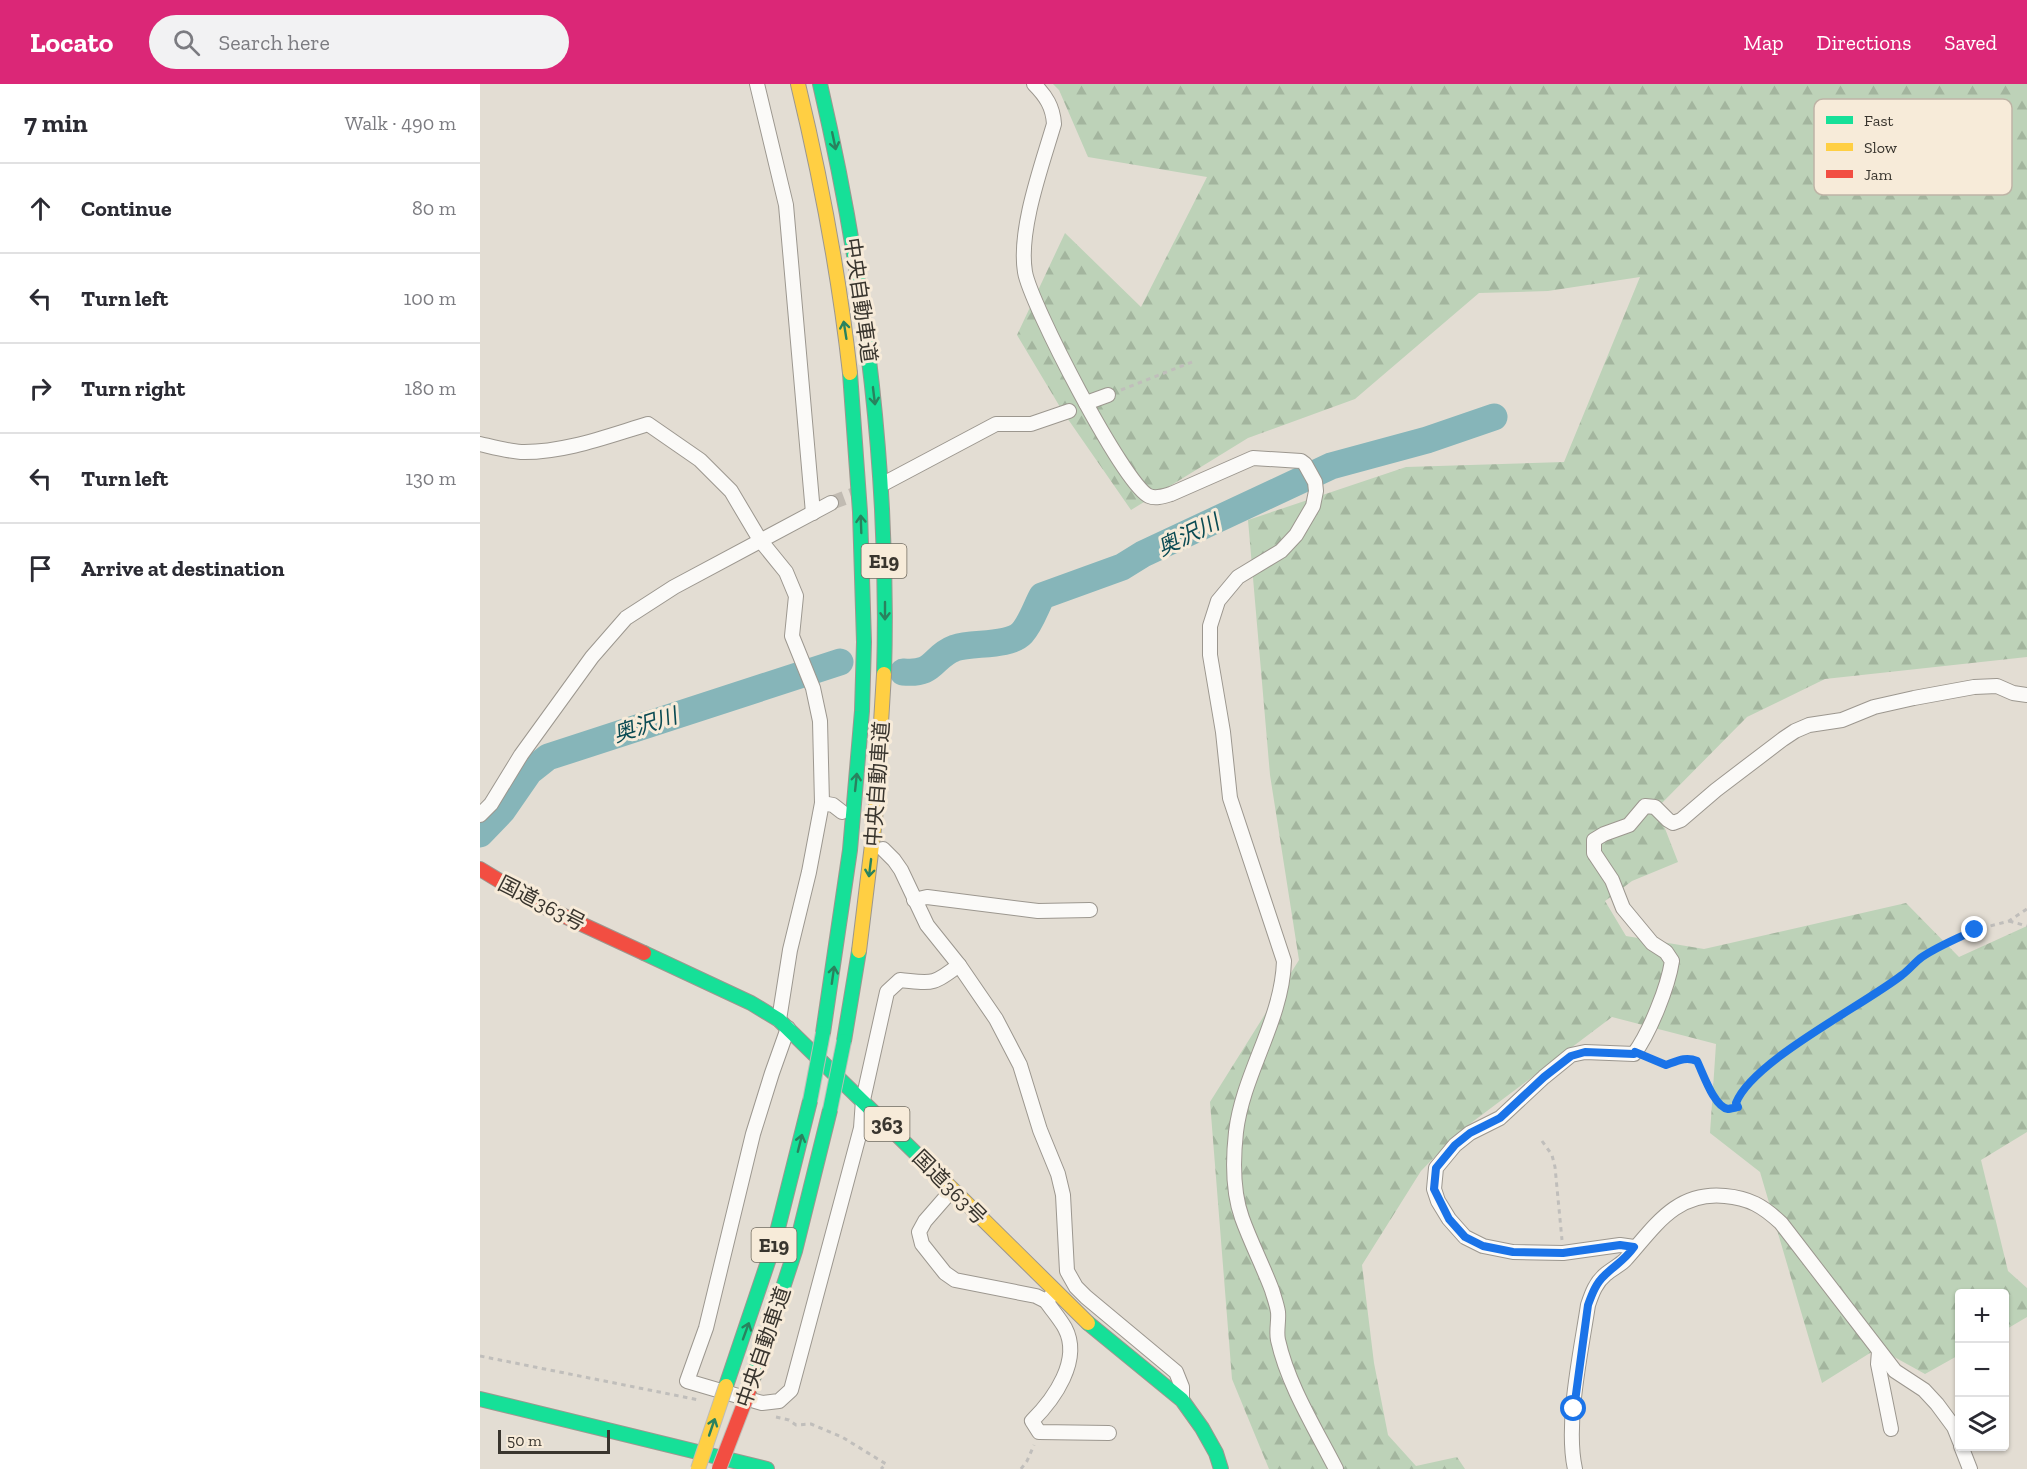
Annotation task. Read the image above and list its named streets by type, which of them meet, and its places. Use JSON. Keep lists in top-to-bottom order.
{
  "streets": {
    "main road": [
      "中央自動車道",
      "E19",
      "国道363号",
      "363"
    ]
  },
  "water": ["奥沢川"],
  "legend": ["Fast", "Slow", "Jam"],
  "scale_bar": "50 m",
  "page": {
    "header": "Locato",
    "search": "Search here",
    "nav": ["Map", "Directions", "Saved"],
    "heading": ["7 min", "Walk · 490 m"],
    "list": [
      ["Continue", "80 m"],
      ["Turn left", "100 m"],
      ["Turn right", "180 m"],
      ["Turn left", "130 m"],
      "Arrive at destination"
    ],
    "map_buttons": ["+", "−"],
    "scale": "50 m"
  }
}
